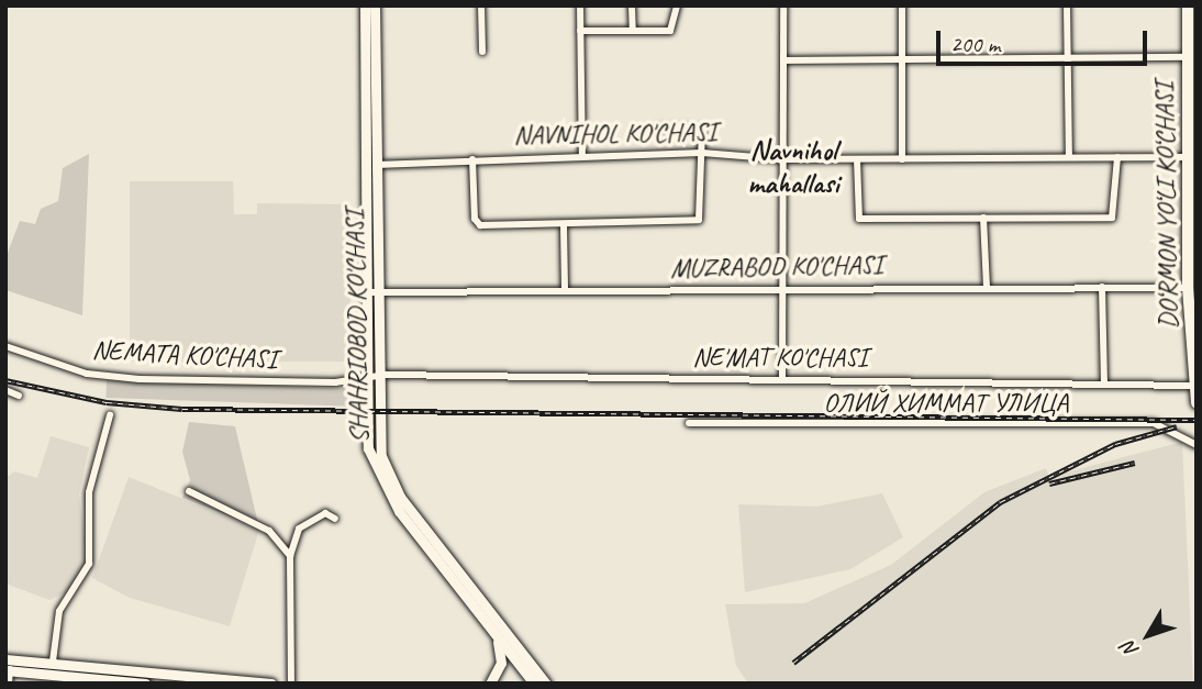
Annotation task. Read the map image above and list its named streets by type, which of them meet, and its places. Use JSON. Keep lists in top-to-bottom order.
{
  "streets": {
    "main road": ["DO‘RMON YO‘LI KO‘CHASI", "SHAHRIOBOD KO'CHASI"],
    "street": [
      "NAVNIHOL KO'CHASI",
      "MUZRABOD KO'CHASI",
      "NEMATA KO'CHASI",
      "NE'MAT KO'CHASI",
      "ОЛИЙ ХИММАТ УЛИЦА"
    ]
  },
  "crossings": [
    ["NAVNIHOL KO'CHASI", "DO‘RMON YO‘LI KO‘CHASI"],
    ["NAVNIHOL KO'CHASI", "SHAHRIOBOD KO'CHASI"],
    ["DO‘RMON YO‘LI KO‘CHASI", "MUZRABOD KO'CHASI"],
    ["DO‘RMON YO‘LI KO‘CHASI", "NE'MAT KO'CHASI"],
    ["MUZRABOD KO'CHASI", "SHAHRIOBOD KO'CHASI"],
    ["SHAHRIOBOD KO'CHASI", "NEMATA KO'CHASI"],
    ["SHAHRIOBOD KO'CHASI", "NE'MAT KO'CHASI"],
    ["NEMATA KO'CHASI", "NE'MAT KO'CHASI"]
  ],
  "districts": ["Navnihol mahallasi"],
  "scale_bar": "200 m",
  "north": "bottom left"
}
